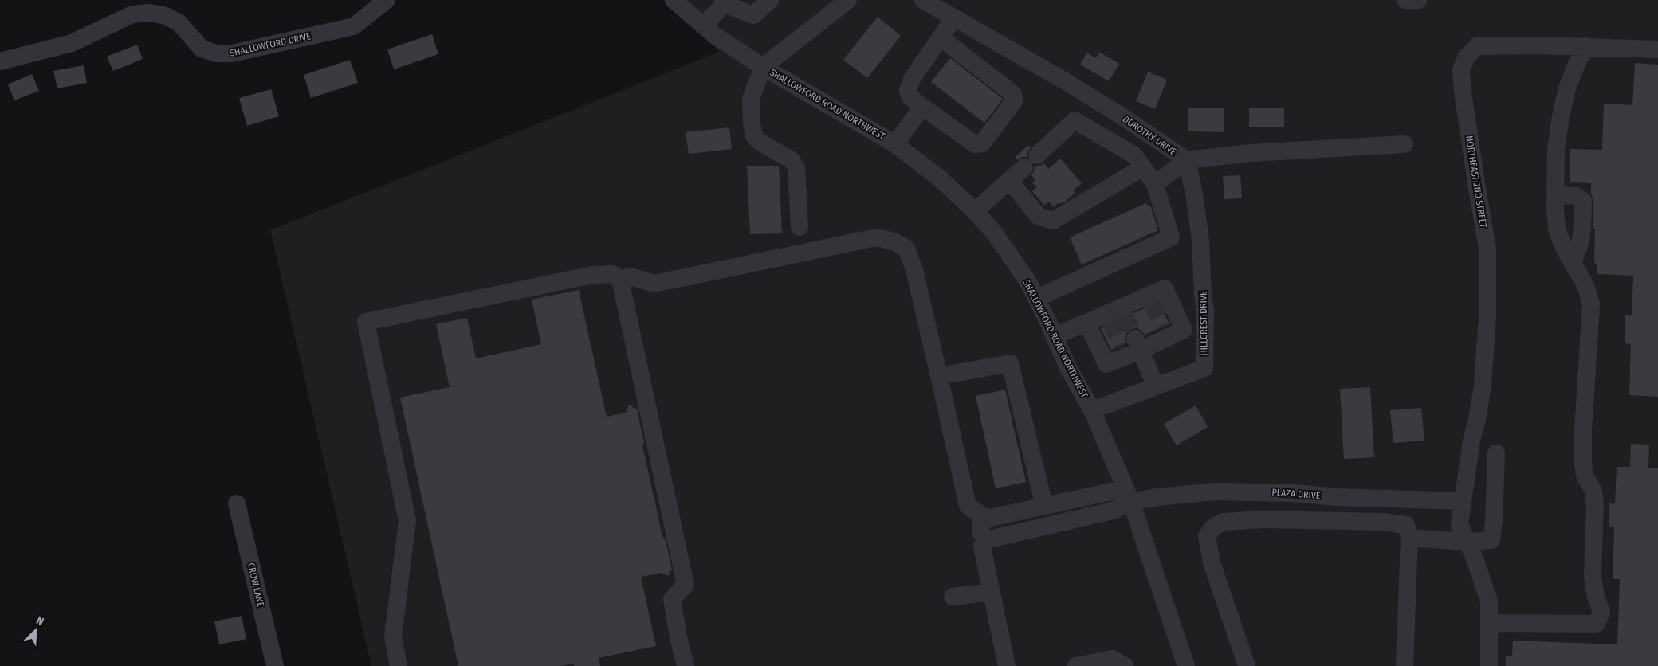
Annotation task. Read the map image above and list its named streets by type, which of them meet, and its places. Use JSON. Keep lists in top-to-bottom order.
{
  "streets": {
    "street": [
      "SHALLOWFORD DRIVE",
      "SHALLOWFORD ROAD NORTHWEST",
      "DOROTHY DRIVE",
      "NORTHEAST 2ND STREET",
      "HILLCREST DRIVE",
      "PLAZA DRIVE",
      "CROW LANE"
    ]
  },
  "crossings": [
    ["SHALLOWFORD ROAD NORTHWEST", "HILLCREST DRIVE"],
    ["SHALLOWFORD ROAD NORTHWEST", "PLAZA DRIVE"],
    ["DOROTHY DRIVE", "HILLCREST DRIVE"],
    ["NORTHEAST 2ND STREET", "PLAZA DRIVE"]
  ],
  "north": "top right"
}
